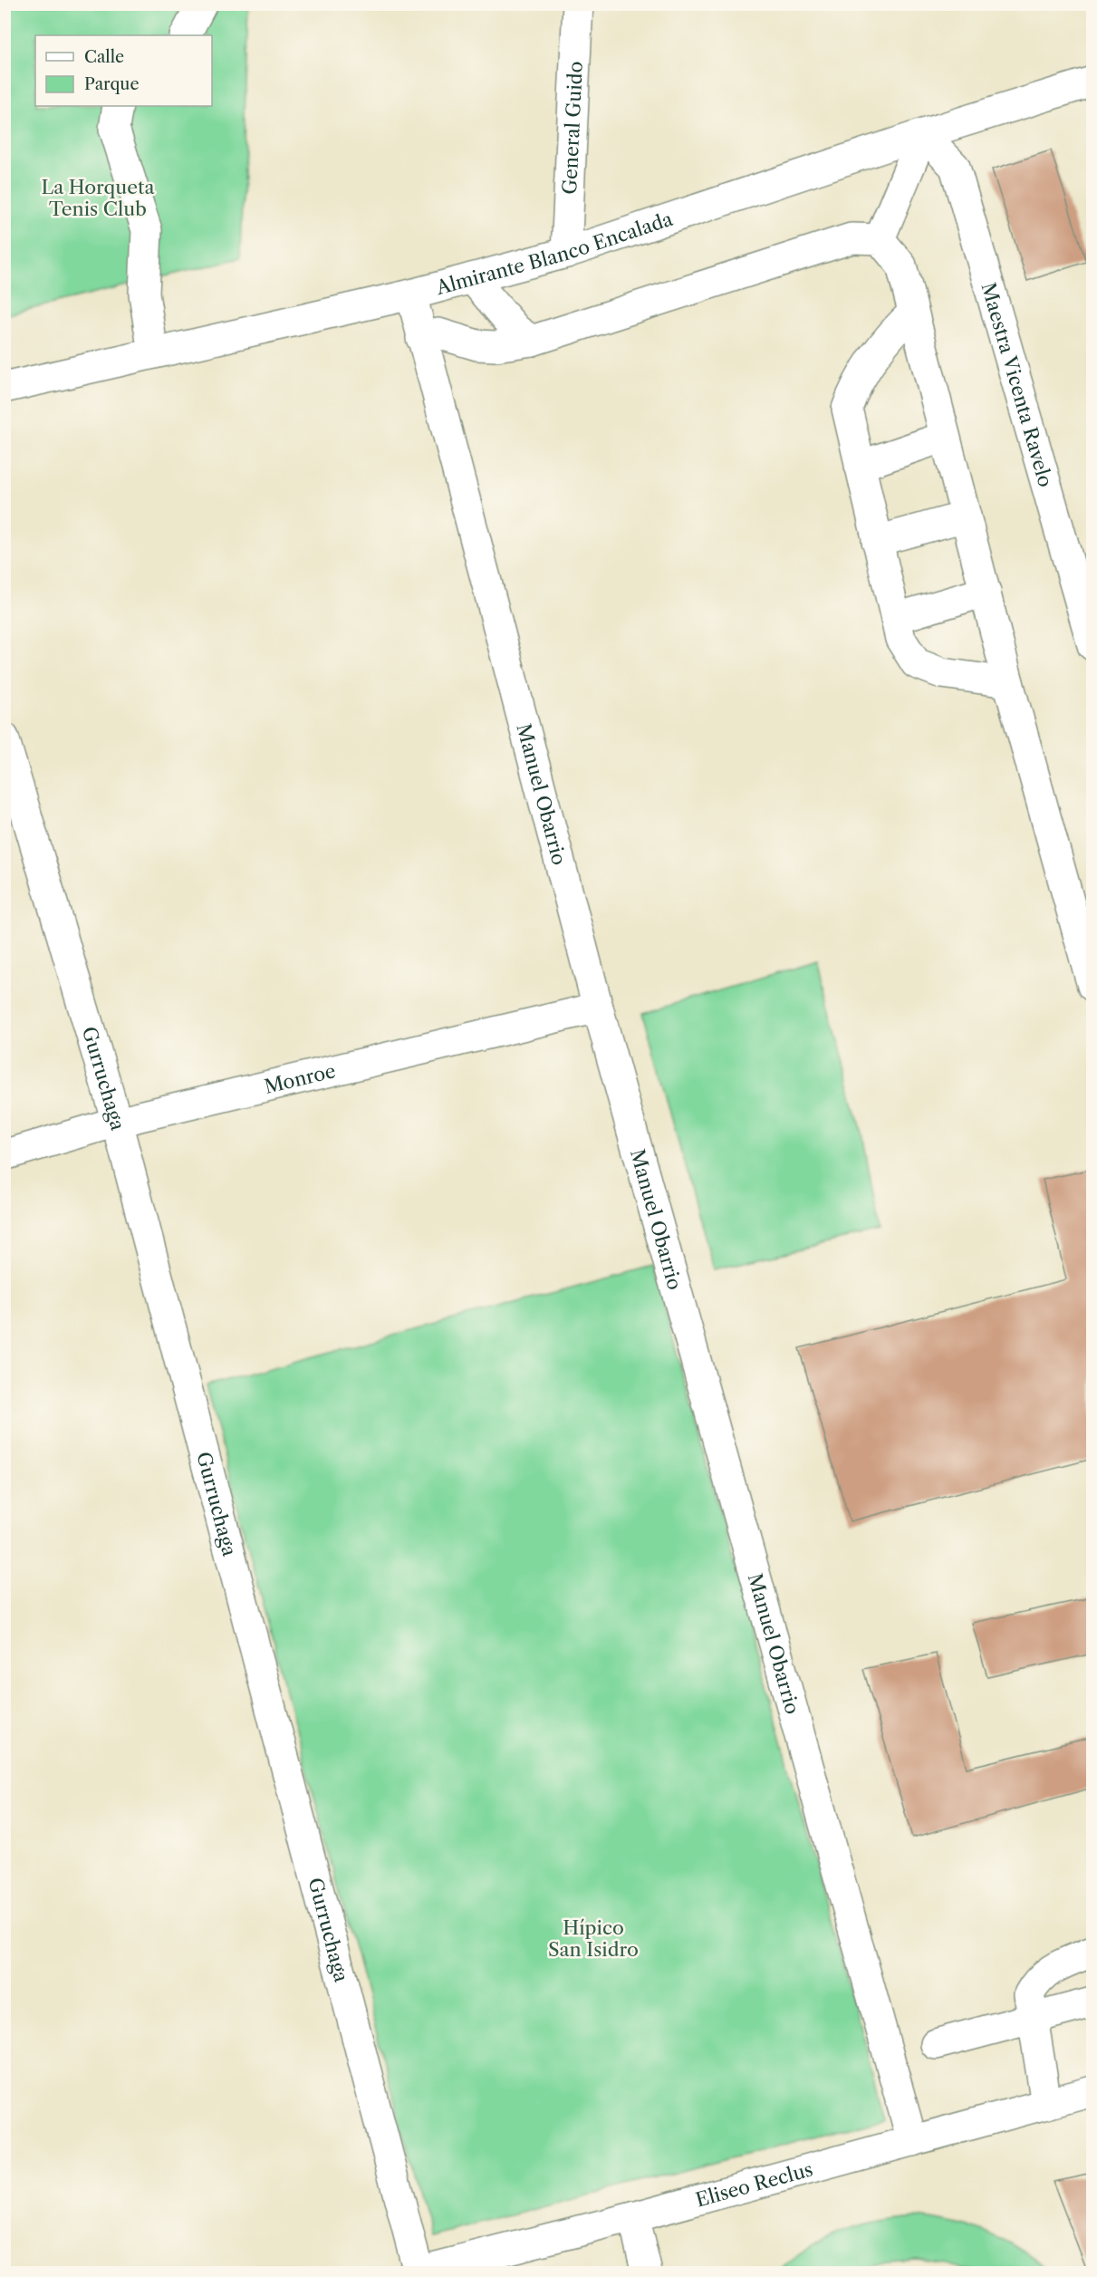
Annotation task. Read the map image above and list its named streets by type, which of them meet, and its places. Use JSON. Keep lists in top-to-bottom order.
{
  "streets": {
    "street": [
      "General Guido",
      "Almirante Blanco Encalada",
      "Maestra Vicenta Ravelo",
      "Manuel Obarrio",
      "Gurruchaga",
      "Monroe",
      "Eliseo Reclus"
    ]
  },
  "crossings": [
    ["General Guido", "Almirante Blanco Encalada"],
    ["Almirante Blanco Encalada", "Maestra Vicenta Ravelo"],
    ["Almirante Blanco Encalada", "Manuel Obarrio"],
    ["Manuel Obarrio", "Monroe"],
    ["Manuel Obarrio", "Eliseo Reclus"],
    ["Gurruchaga", "Monroe"],
    ["Gurruchaga", "Eliseo Reclus"]
  ],
  "parks": ["La Horqueta Tenis Club", "Hípico San Isidro"],
  "legend": ["Calle", "Parque"]
}
